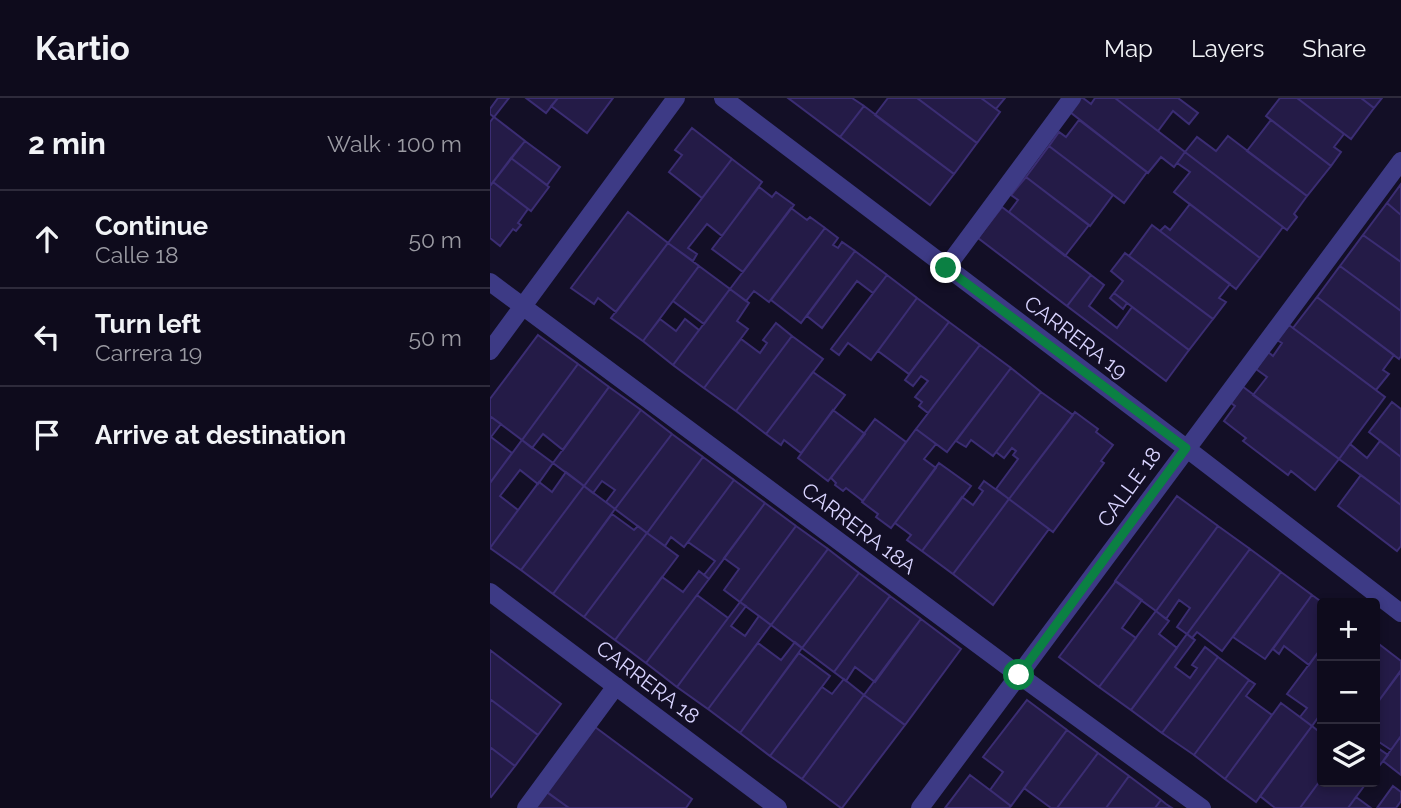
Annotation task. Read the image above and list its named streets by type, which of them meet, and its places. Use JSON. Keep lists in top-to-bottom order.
{
  "streets": {
    "street": [
      "CARRERA 19",
      "CALLE 18",
      "CARRERA 18A",
      "CARRERA 18"
    ]
  },
  "crossings": [
    ["CARRERA 19", "CALLE 18"],
    ["CALLE 18", "CARRERA 18A"]
  ],
  "page": {
    "header": "Kartio",
    "nav": ["Map", "Layers", "Share"],
    "heading": ["2 min", "Walk · 100 m"],
    "list": [
      ["Continue", "Calle 18", "50 m"],
      ["Turn left", "Carrera 19", "50 m"],
      "Arrive at destination"
    ],
    "map_buttons": ["+", "−"]
  }
}
